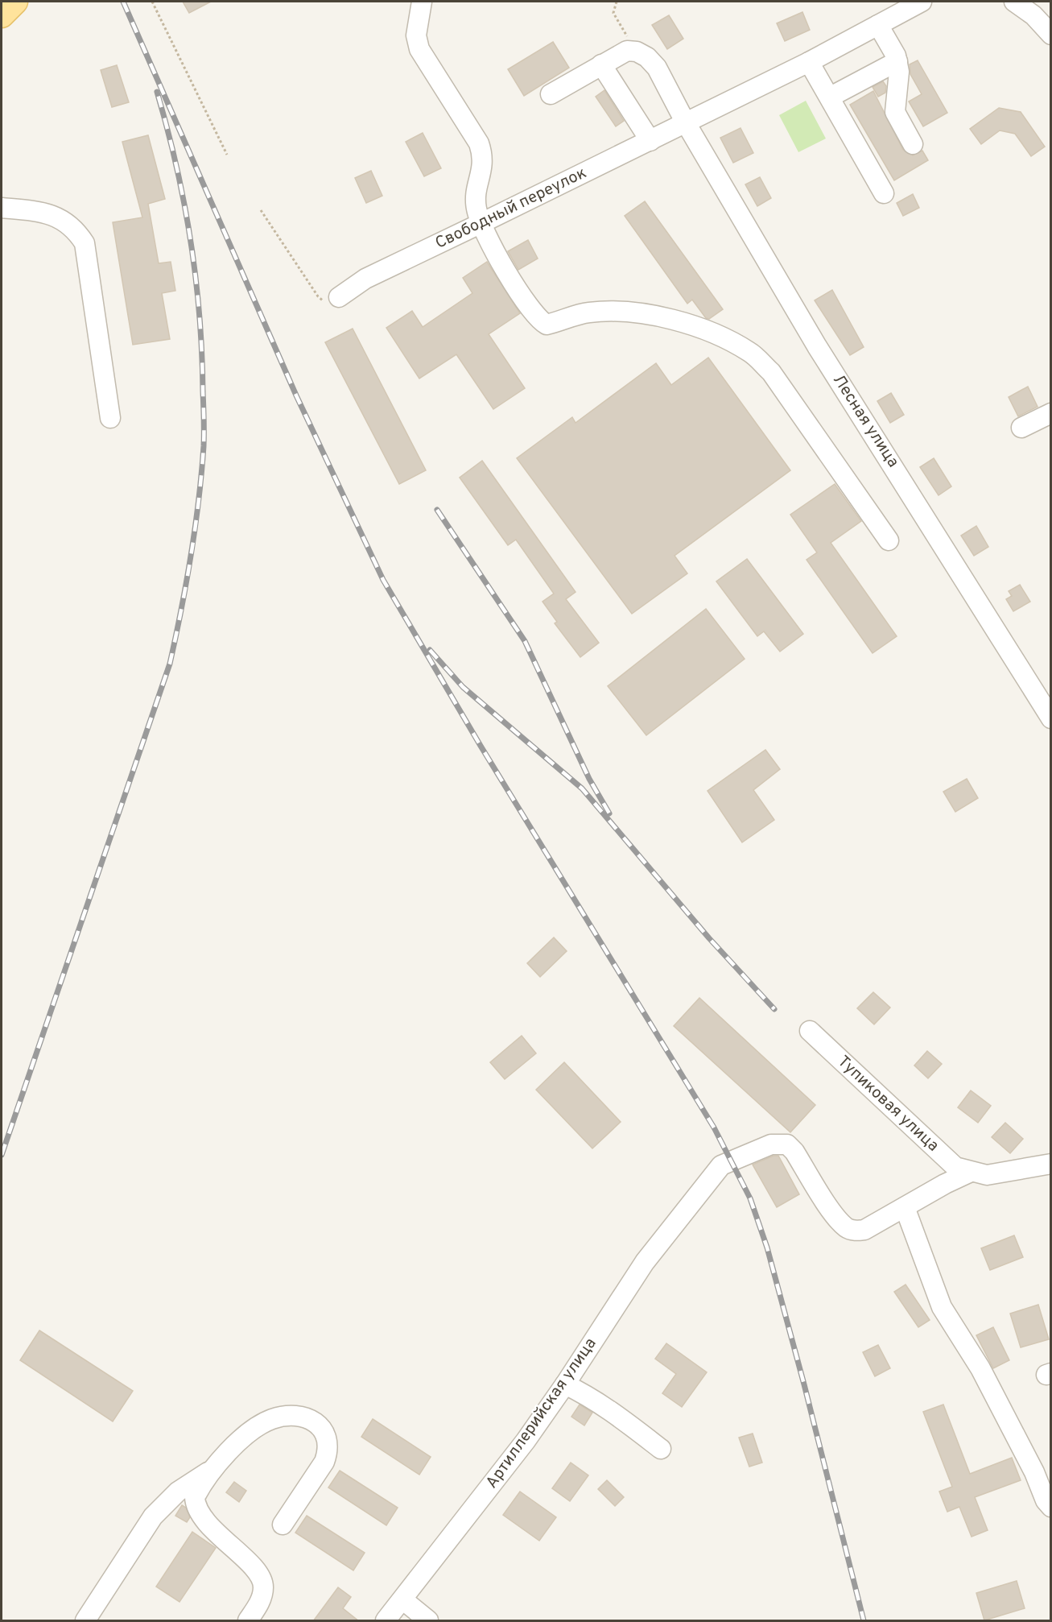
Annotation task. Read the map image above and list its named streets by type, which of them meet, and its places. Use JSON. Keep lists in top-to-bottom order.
{
  "streets": {
    "lane": [
      "Свободный переулок",
      "Лесная улица",
      "Тупиковая улица",
      "Артиллерийская улица"
    ]
  },
  "crossings": [
    ["Свободный переулок", "Лесная улица"]
  ]
}
